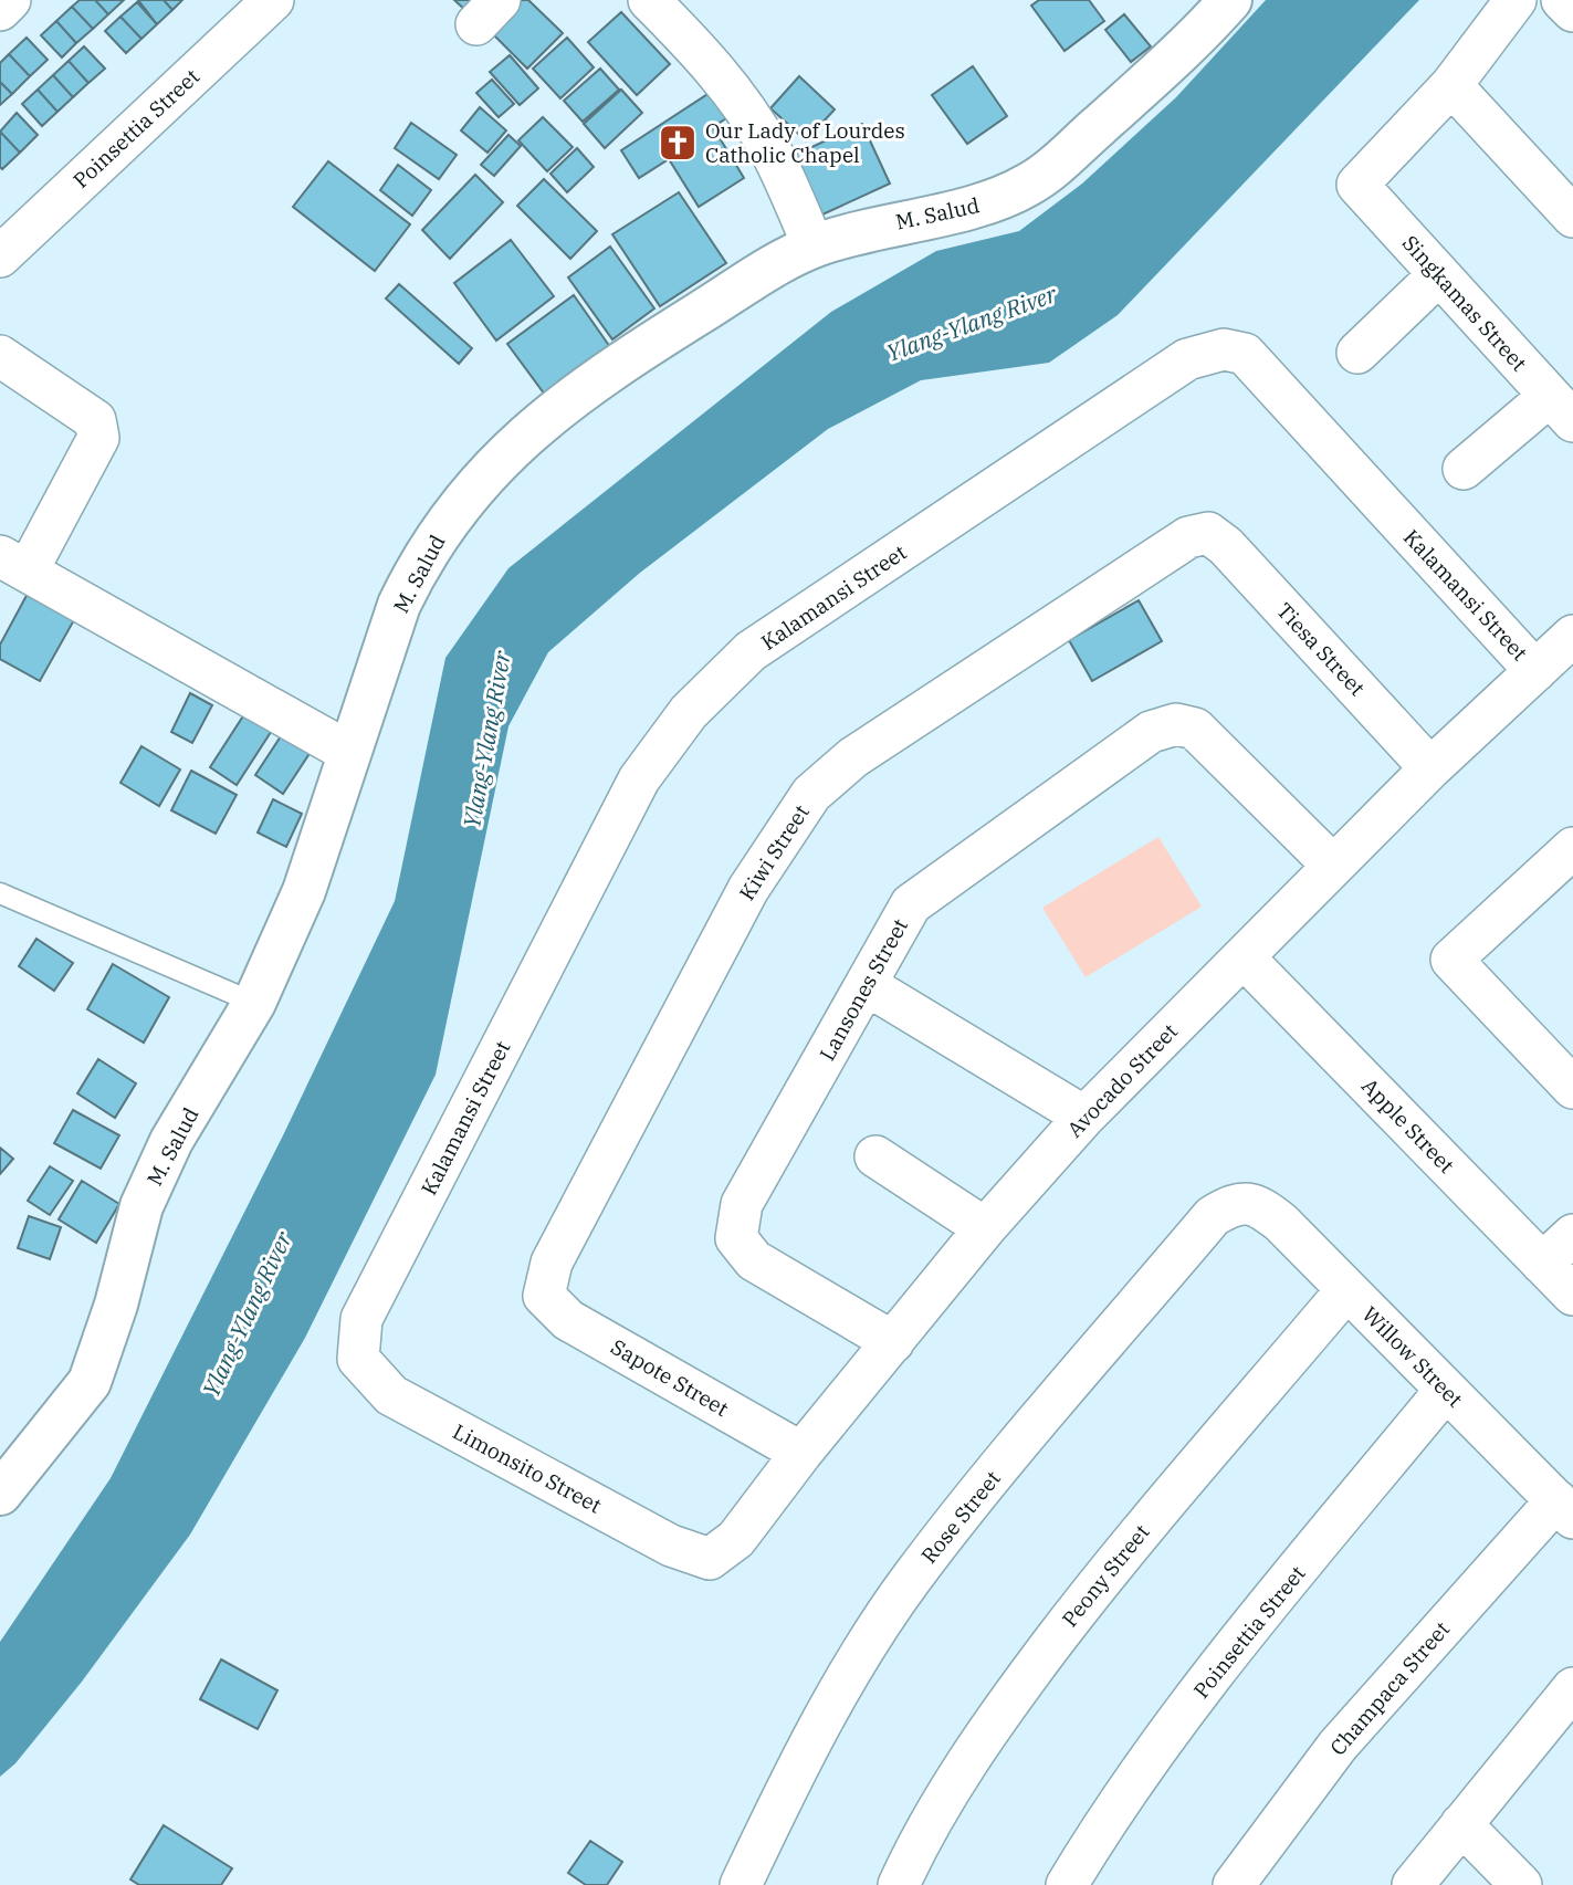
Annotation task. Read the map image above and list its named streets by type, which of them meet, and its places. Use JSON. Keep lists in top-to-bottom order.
{
  "streets": {
    "street": [
      "Poinsettia Street",
      "M. Salud",
      "Singkamas Street",
      "Kalamansi Street",
      "Tiesa Street",
      "Kiwi Street",
      "Lansones Street",
      "Avocado Street",
      "Apple Street",
      "Willow Street",
      "Sapote Street",
      "Limonsito Street",
      "Rose Street",
      "Peony Street",
      "Champaca Street"
    ]
  },
  "crossings": [
    ["Poinsettia Street", "Willow Street"],
    ["Kalamansi Street", "Avocado Street"],
    ["Kalamansi Street", "Limonsito Street"],
    ["Tiesa Street", "Kiwi Street"],
    ["Tiesa Street", "Avocado Street"],
    ["Kiwi Street", "Sapote Street"],
    ["Lansones Street", "Avocado Street"],
    ["Avocado Street", "Apple Street"],
    ["Avocado Street", "Sapote Street"],
    ["Avocado Street", "Limonsito Street"],
    ["Willow Street", "Rose Street"],
    ["Willow Street", "Peony Street"],
    ["Willow Street", "Champaca Street"]
  ],
  "water": ["Ylang-Ylang River"],
  "places": {
    "church": ["Our Lady of Lourdes Catholic Chapel"]
  }
}
